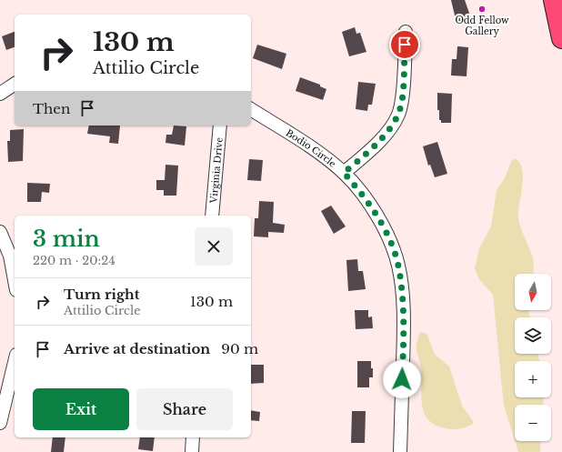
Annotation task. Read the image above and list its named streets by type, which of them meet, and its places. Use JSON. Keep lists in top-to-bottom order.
{
  "streets": {
    "street": ["Bodio Circle", "Virginia Drive"]
  },
  "places": ["Odd Fellow Gallery"],
  "north": "bottom",
  "page": {
    "turn": ["130 m", "Attilio Circle"],
    "then": "Then",
    "heading": ["3 min", "220 m · 20:24"],
    "map_buttons": ["+", "−"],
    "list": [
      {
        "name": "Turn right",
        "note": "Attilio Circle",
        "value": "130 m"
      },
      {
        "name": "Arrive at destination",
        "value": "90 m"
      }
    ],
    "buttons": ["Exit", "Share"]
  }
}
